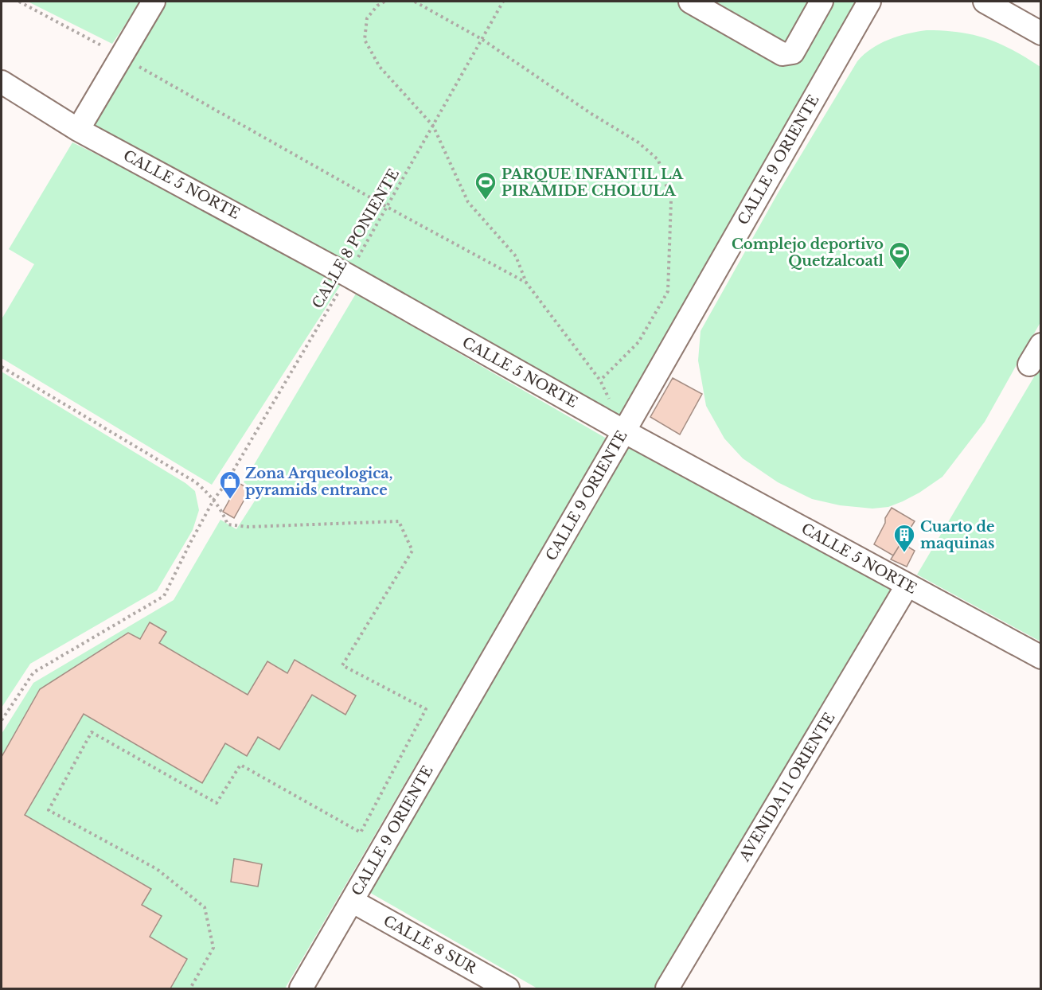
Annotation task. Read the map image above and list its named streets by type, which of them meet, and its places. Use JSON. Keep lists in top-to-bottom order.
{
  "streets": {
    "street": [
      "CALLE 9 ORIENTE",
      "CALLE 5 NORTE",
      "AVENIDA 11 ORIENTE",
      "CALLE 8 SUR"
    ],
    "path": ["CALLE 8 PONIENTE"]
  },
  "crossings": [
    ["CALLE 9 ORIENTE", "CALLE 5 NORTE"],
    ["CALLE 9 ORIENTE", "CALLE 8 SUR"],
    ["CALLE 5 NORTE", "CALLE 8 PONIENTE"],
    ["CALLE 5 NORTE", "AVENIDA 11 ORIENTE"]
  ],
  "places": {
    "sports": ["PARQUE INFANTIL LA PIRAMIDE CHOLULA", "Complejo deportivo Quetzalcoatl"],
    "shop": ["Zona Arqueologica, pyramids entrance"],
    "building": ["Cuarto de maquinas"]
  }
}
